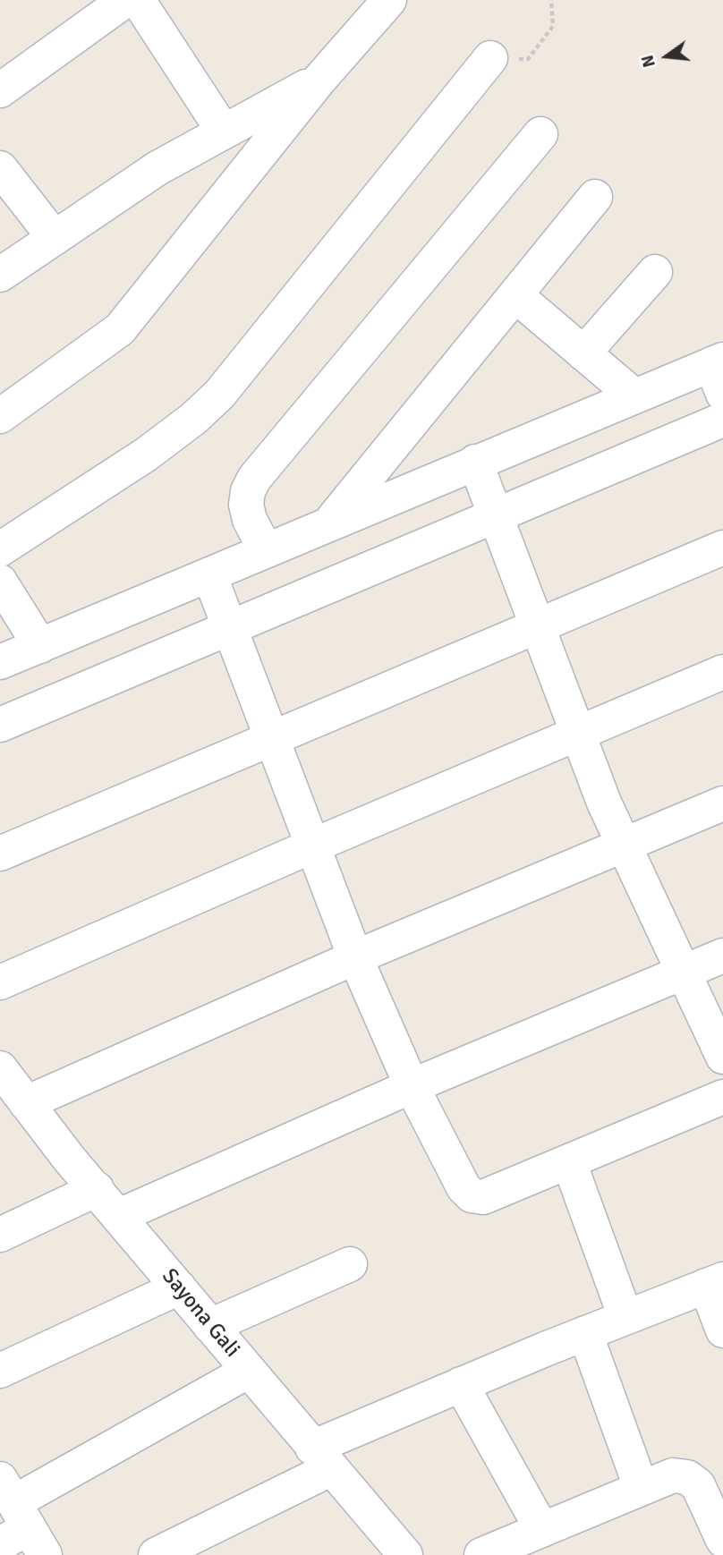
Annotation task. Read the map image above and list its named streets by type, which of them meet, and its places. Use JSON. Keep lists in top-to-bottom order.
{
  "streets": {
    "street": ["Sayona Gali"]
  },
  "north": "left"
}
